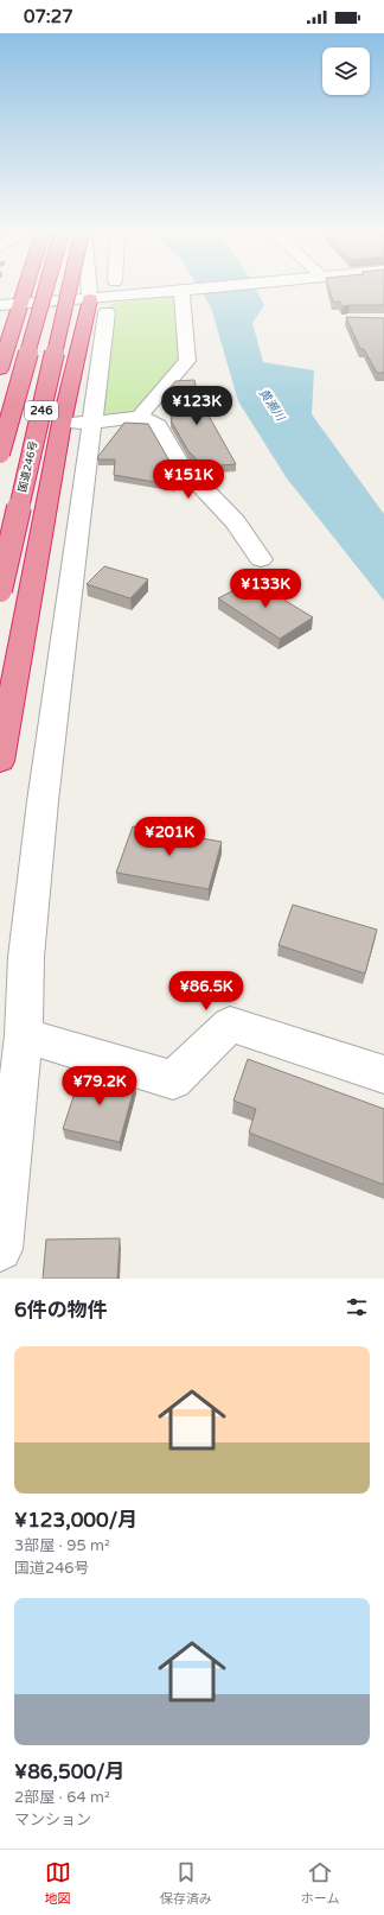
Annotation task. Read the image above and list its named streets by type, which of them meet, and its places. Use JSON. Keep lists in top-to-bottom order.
{
  "streets": {
    "highway": ["246", "国道246号"]
  },
  "water": ["黄瀬川"],
  "page": {
    "status": "07:27",
    "price": [
      "¥123K",
      "¥151K",
      "¥133K",
      "¥201K",
      "¥86.5K",
      "¥79.2K"
    ],
    "heading": "6件の物件",
    "list": [
      {
        "name": "¥123,000/月",
        "note": "3部屋 · 95 m² · 国道246号"
      },
      {
        "name": "¥86,500/月",
        "note": "2部屋 · 64 m² · マンション"
      }
    ],
    "tabs": ["地図", "保存済み", "ホーム"]
  }
}
